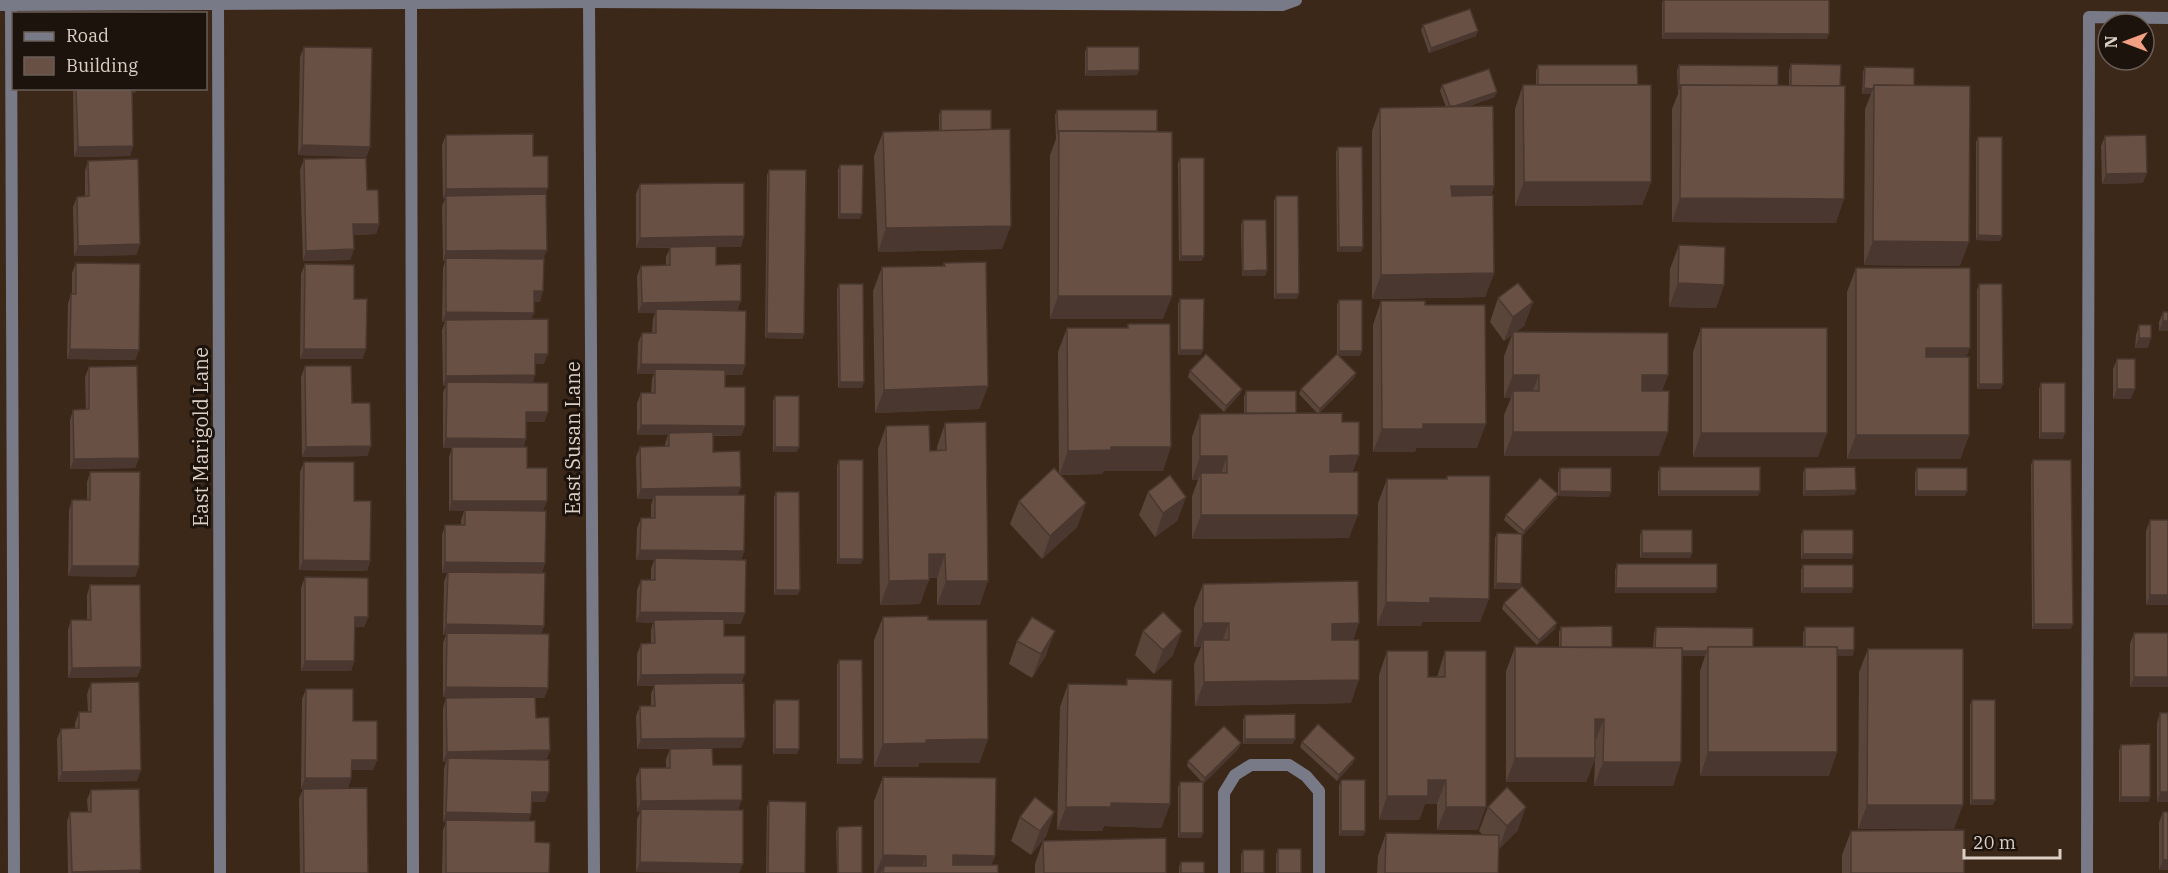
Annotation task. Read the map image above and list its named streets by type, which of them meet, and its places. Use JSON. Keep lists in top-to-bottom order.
{
  "streets": {
    "street": ["East Marigold Lane", "East Susan Lane"]
  },
  "legend": ["Road", "Building"],
  "scale_bar": "20 m",
  "north": "left"
}
